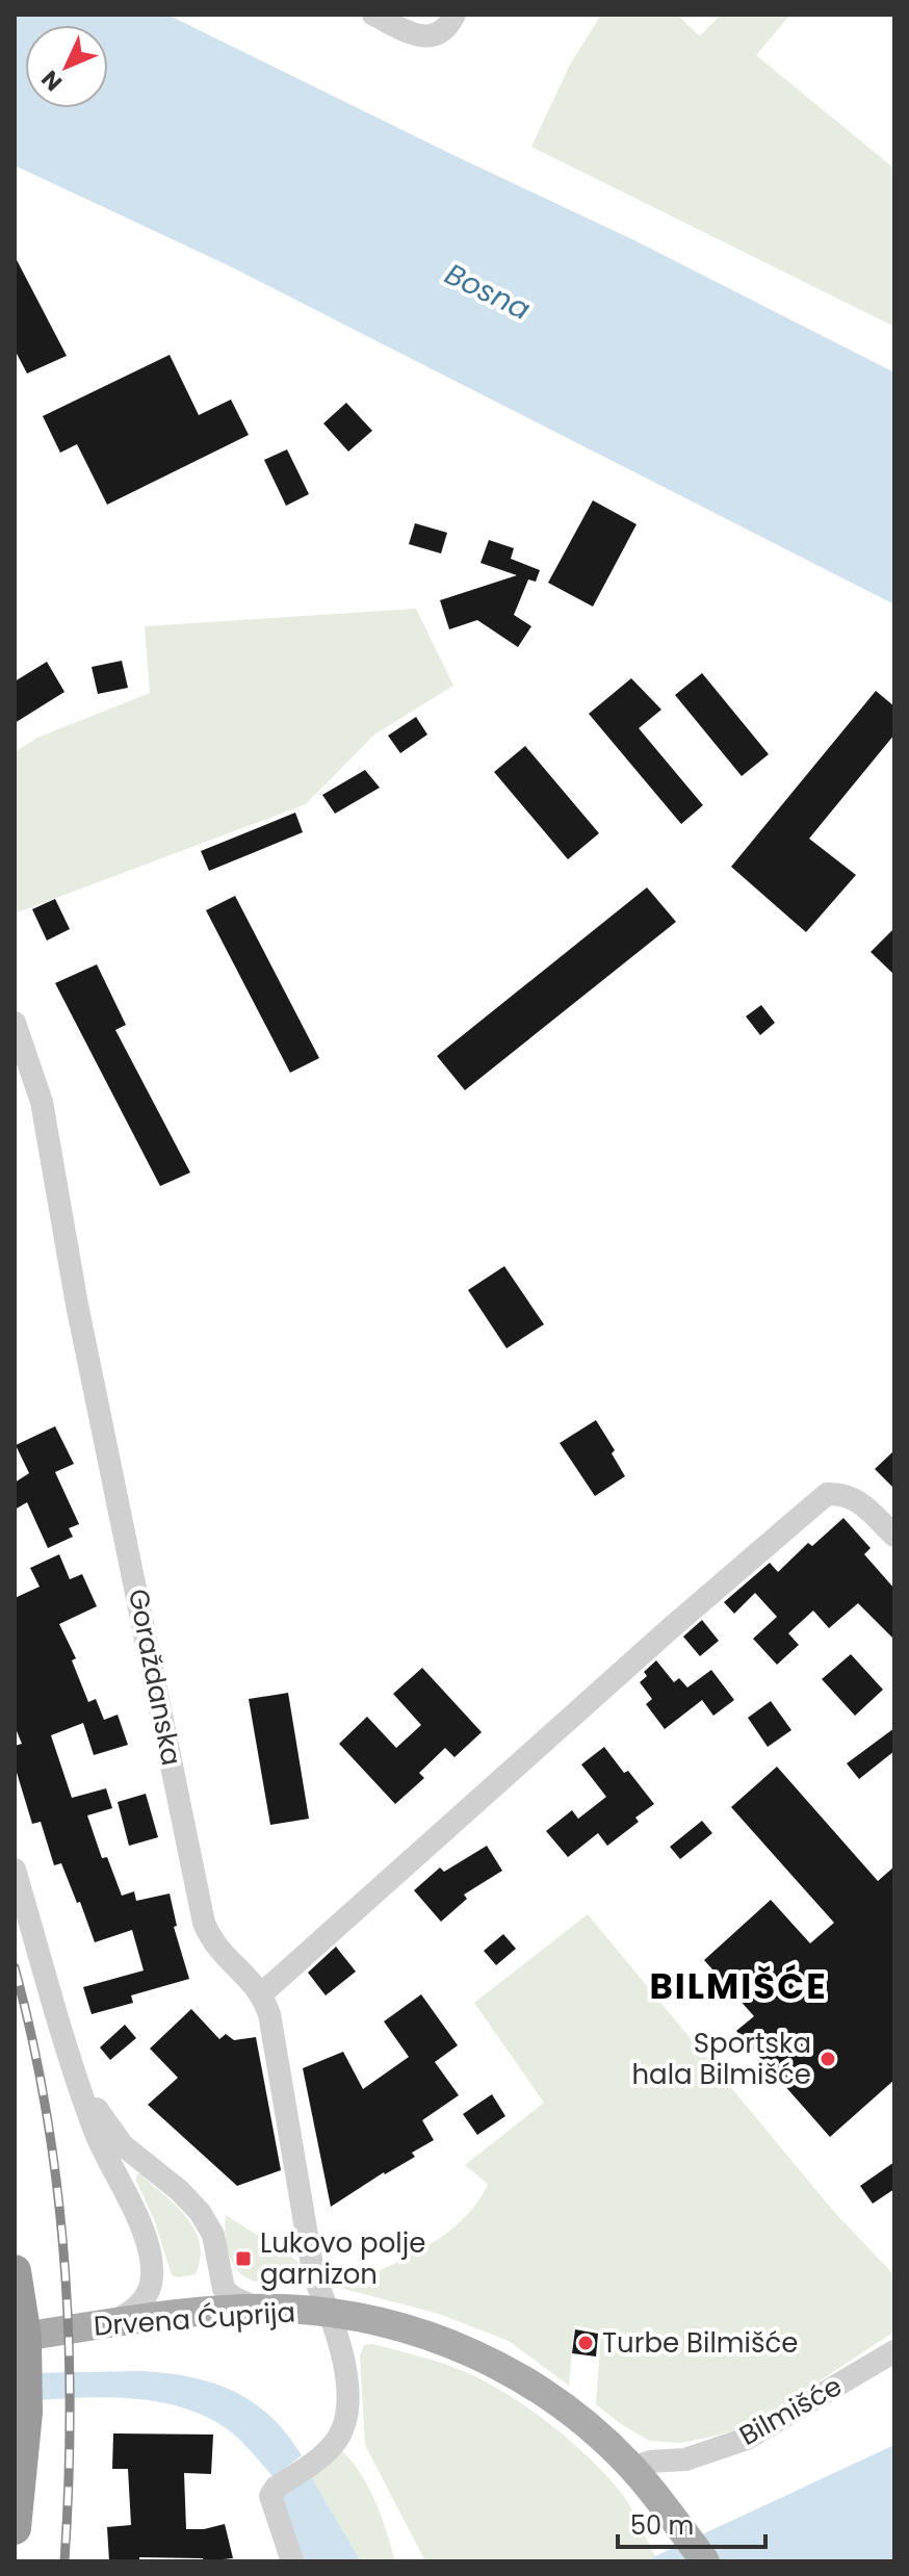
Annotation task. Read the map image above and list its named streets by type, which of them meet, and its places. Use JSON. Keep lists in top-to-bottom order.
{
  "streets": {
    "main road": ["Drvena Ćuprija"],
    "street": ["Goraždanska", "Bilmišće"]
  },
  "crossings": [
    ["Drvena Ćuprija", "Bilmišće"]
  ],
  "districts": ["BILMIŠĆE"],
  "water": ["Bosna"],
  "places": {
    "other": ["Sportska hala Bilmišće", "Turbe Bilmišće"],
    "transit": ["Lukovo polje garnizon"]
  },
  "scale_bar": "50 m",
  "north": "bottom left"
}
